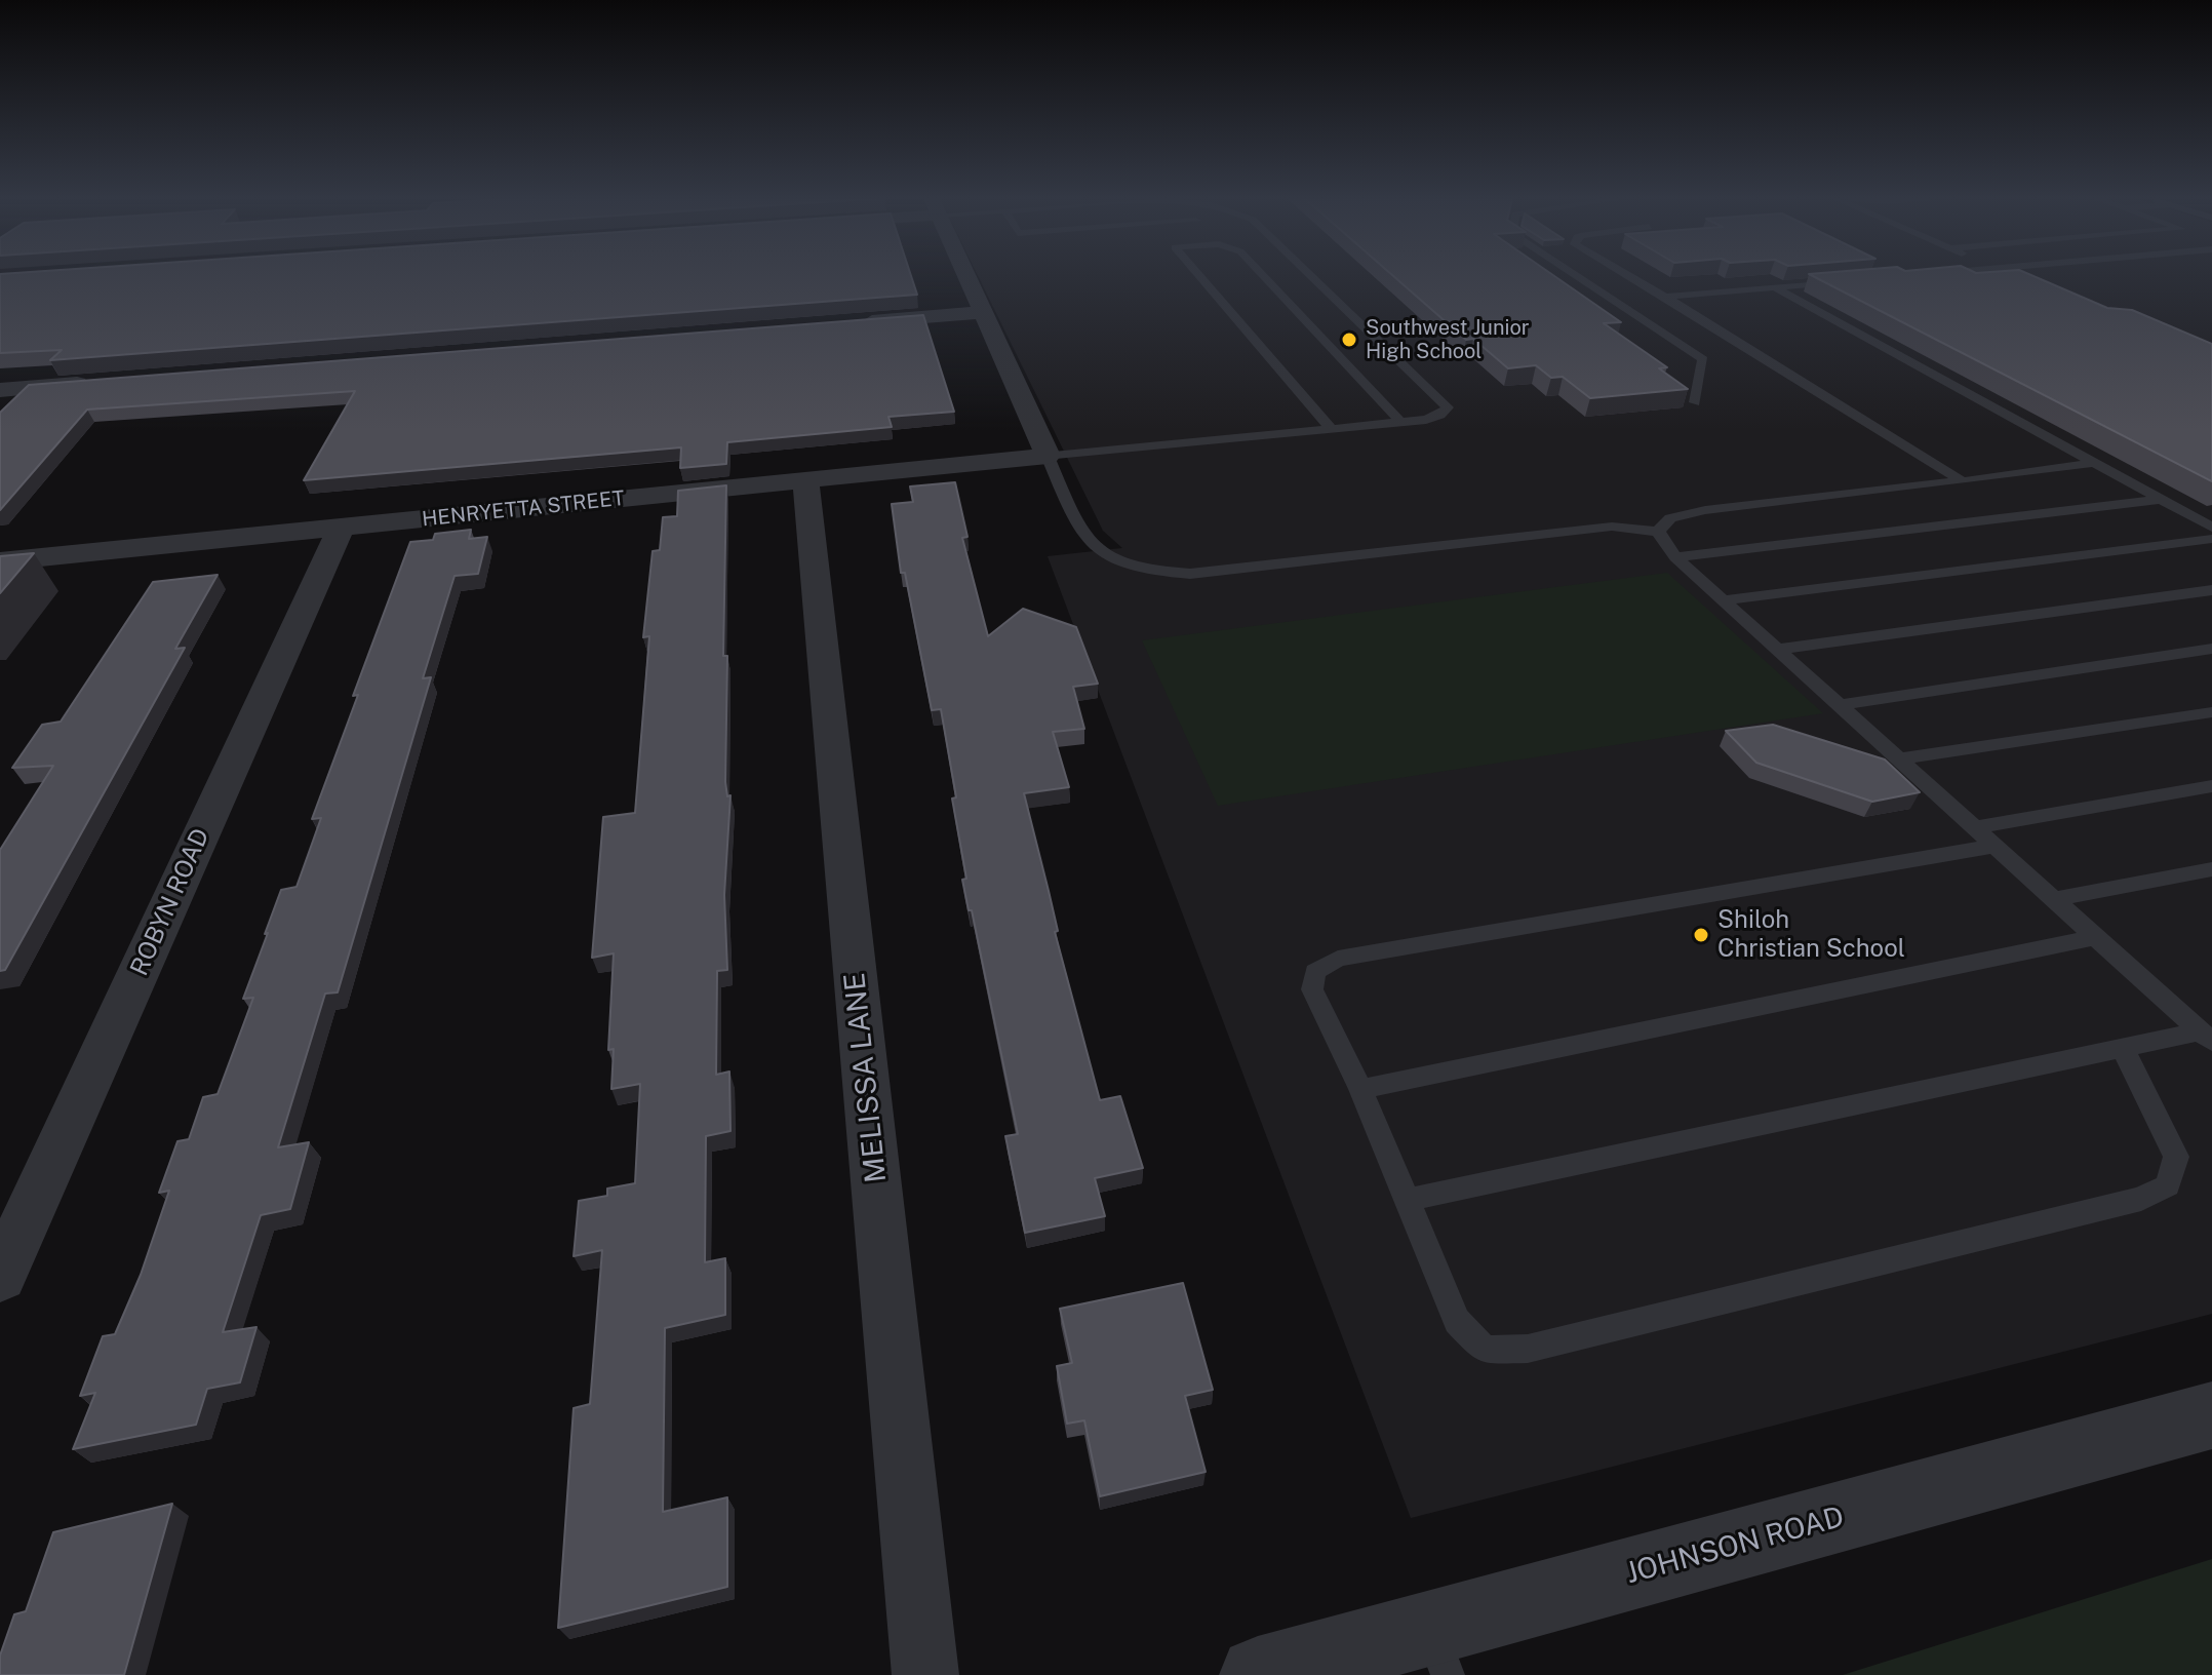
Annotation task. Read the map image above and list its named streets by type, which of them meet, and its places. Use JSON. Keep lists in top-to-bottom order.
{
  "streets": {
    "street": [
      "HENRYETTA STREET",
      "ROBYN ROAD",
      "MELISSA LANE",
      "JOHNSON ROAD"
    ]
  },
  "crossings": [
    ["HENRYETTA STREET", "ROBYN ROAD"],
    ["HENRYETTA STREET", "MELISSA LANE"]
  ],
  "places": ["Southwest Junior High School", "Shiloh Christian School"]
}
